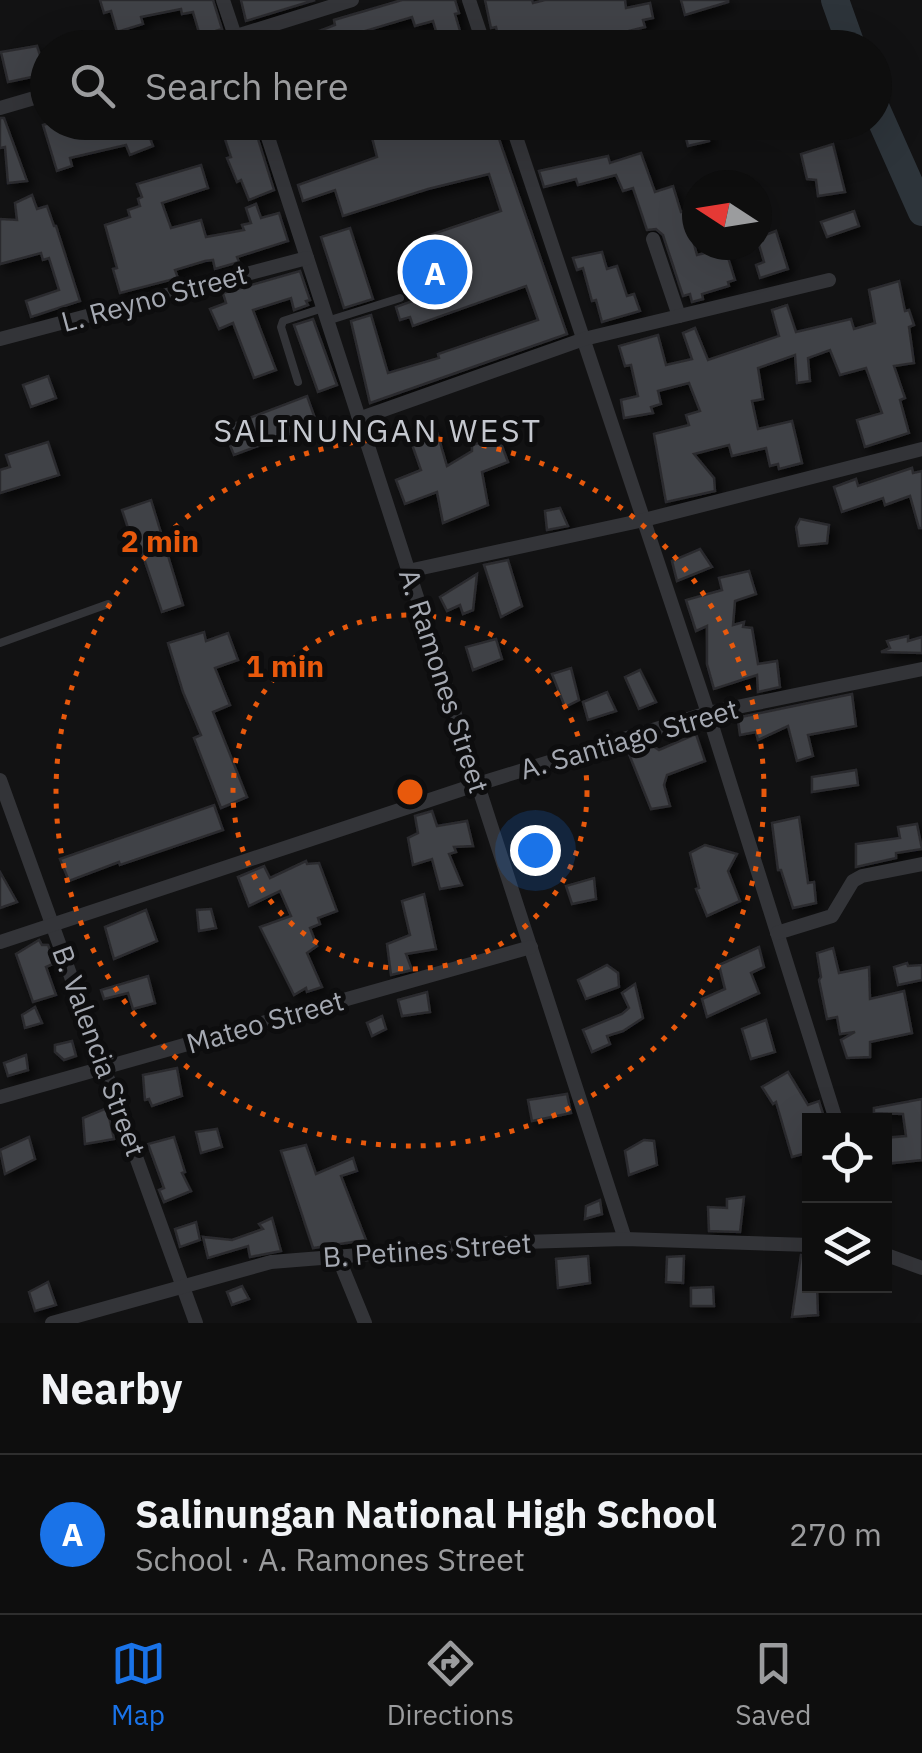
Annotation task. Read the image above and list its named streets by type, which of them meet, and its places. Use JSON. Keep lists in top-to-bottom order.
{
  "streets": {
    "street": [
      "L. Reyno Street",
      "A. Ramones Street",
      "A. Santiago Street",
      "Mateo Street",
      "B. Valencia Street",
      "B. Petines Street"
    ]
  },
  "crossings": [
    ["L. Reyno Street", "A. Ramones Street"],
    ["A. Ramones Street", "A. Santiago Street"],
    ["A. Ramones Street", "Mateo Street"],
    ["A. Ramones Street", "B. Petines Street"],
    ["A. Santiago Street", "B. Valencia Street"],
    ["Mateo Street", "B. Valencia Street"],
    ["B. Valencia Street", "B. Petines Street"]
  ],
  "districts": ["SALINUNGAN WEST"],
  "north": "left",
  "page": {
    "search": "Search here",
    "pins": "A",
    "heading": "Nearby",
    "list": [
      {
        "mark": "A",
        "name": "Salinungan National High School",
        "note": "School · A. Ramones Street",
        "value": "270 m"
      }
    ],
    "nav": ["Map", "Directions", "Saved"]
  },
  "rings": ["2 min", "1 min"]
}
